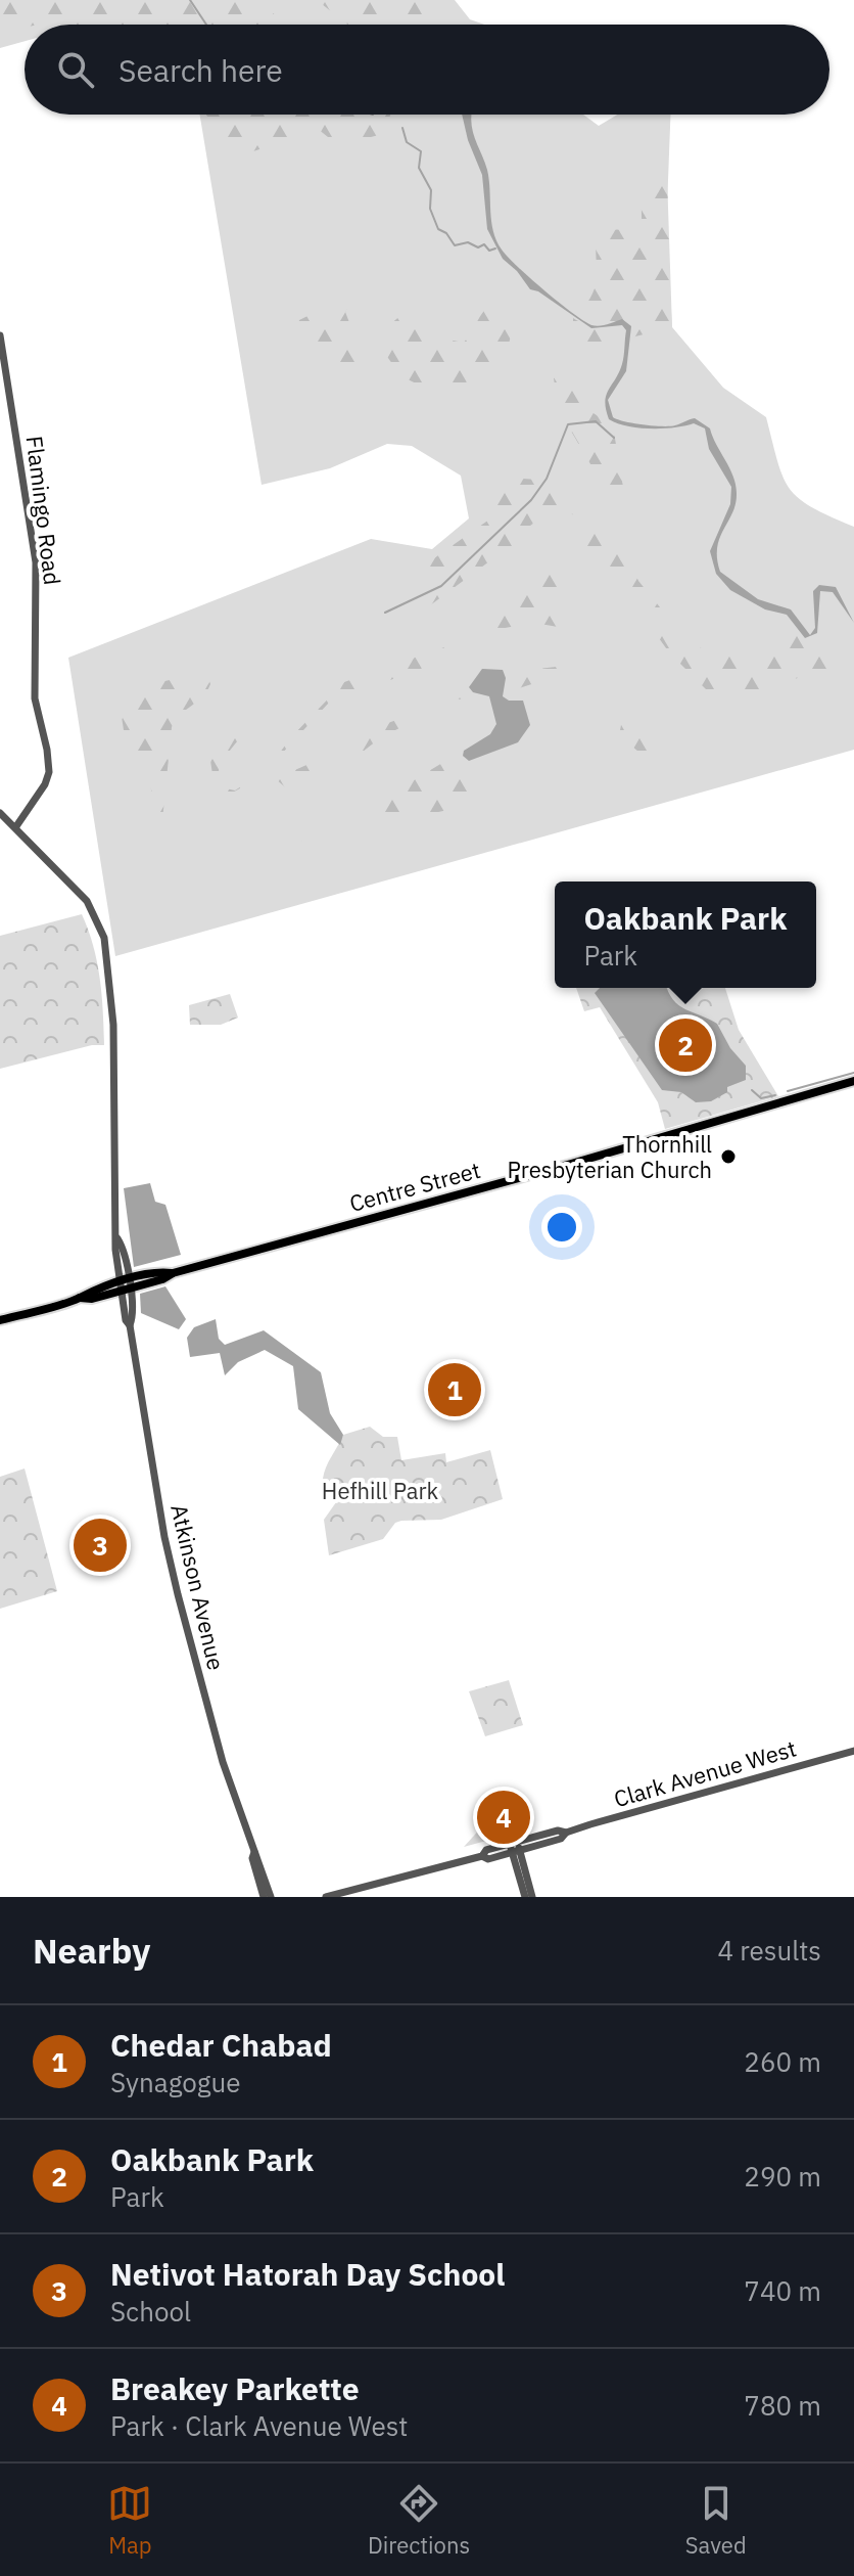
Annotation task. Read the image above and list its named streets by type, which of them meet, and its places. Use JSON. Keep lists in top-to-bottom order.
{
  "streets": {
    "main road": ["Centre Street"],
    "street": ["Flamingo Road", "Atkinson Avenue", "Clark Avenue West"]
  },
  "crossings": [
    ["Flamingo Road", "Atkinson Avenue"],
    ["Centre Street", "Atkinson Avenue"]
  ],
  "parks": ["Hefhill Park"],
  "places": ["Thornhill Presbyterian Church"],
  "page": {
    "search": "Search here",
    "popup": ["Oakbank Park", "Park"],
    "pins": [
      "2",
      "1",
      "3",
      "4"
    ],
    "heading": ["Nearby", "4 results"],
    "list": [
      {
        "mark": "1",
        "name": "Chedar Chabad",
        "note": "Synagogue",
        "value": "260 m"
      },
      {
        "mark": "2",
        "name": "Oakbank Park",
        "note": "Park",
        "value": "290 m"
      },
      {
        "mark": "3",
        "name": "Netivot Hatorah Day School",
        "note": "School",
        "value": "740 m"
      },
      {
        "mark": "4",
        "name": "Breakey Parkette",
        "note": "Park · Clark Avenue West",
        "value": "780 m"
      }
    ],
    "nav": ["Map", "Directions", "Saved"]
  }
}
